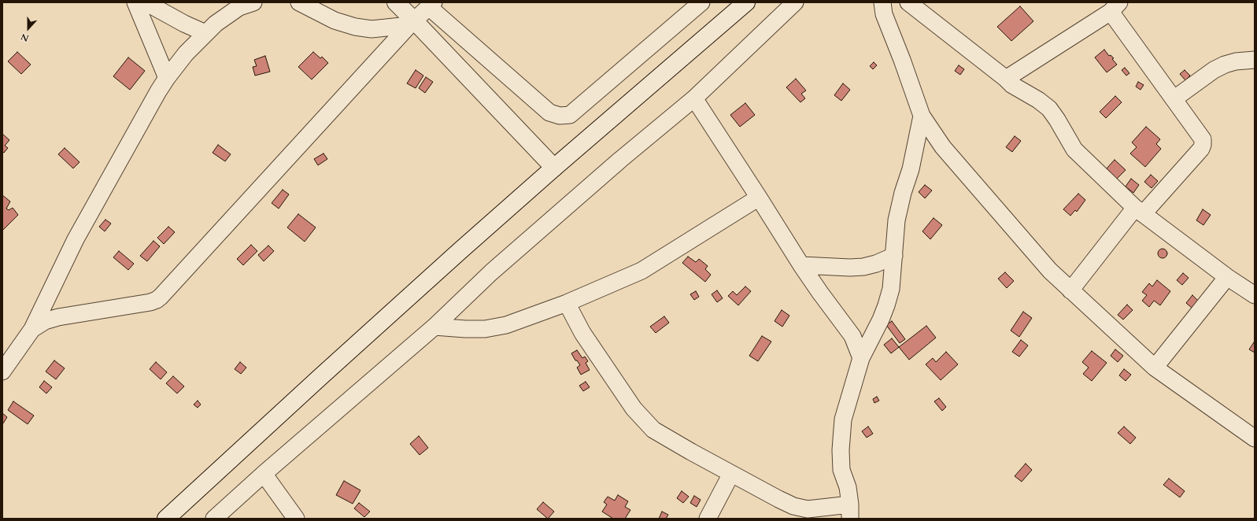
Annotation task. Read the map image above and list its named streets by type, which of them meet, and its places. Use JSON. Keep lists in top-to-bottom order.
{
  "north": "bottom"
}
